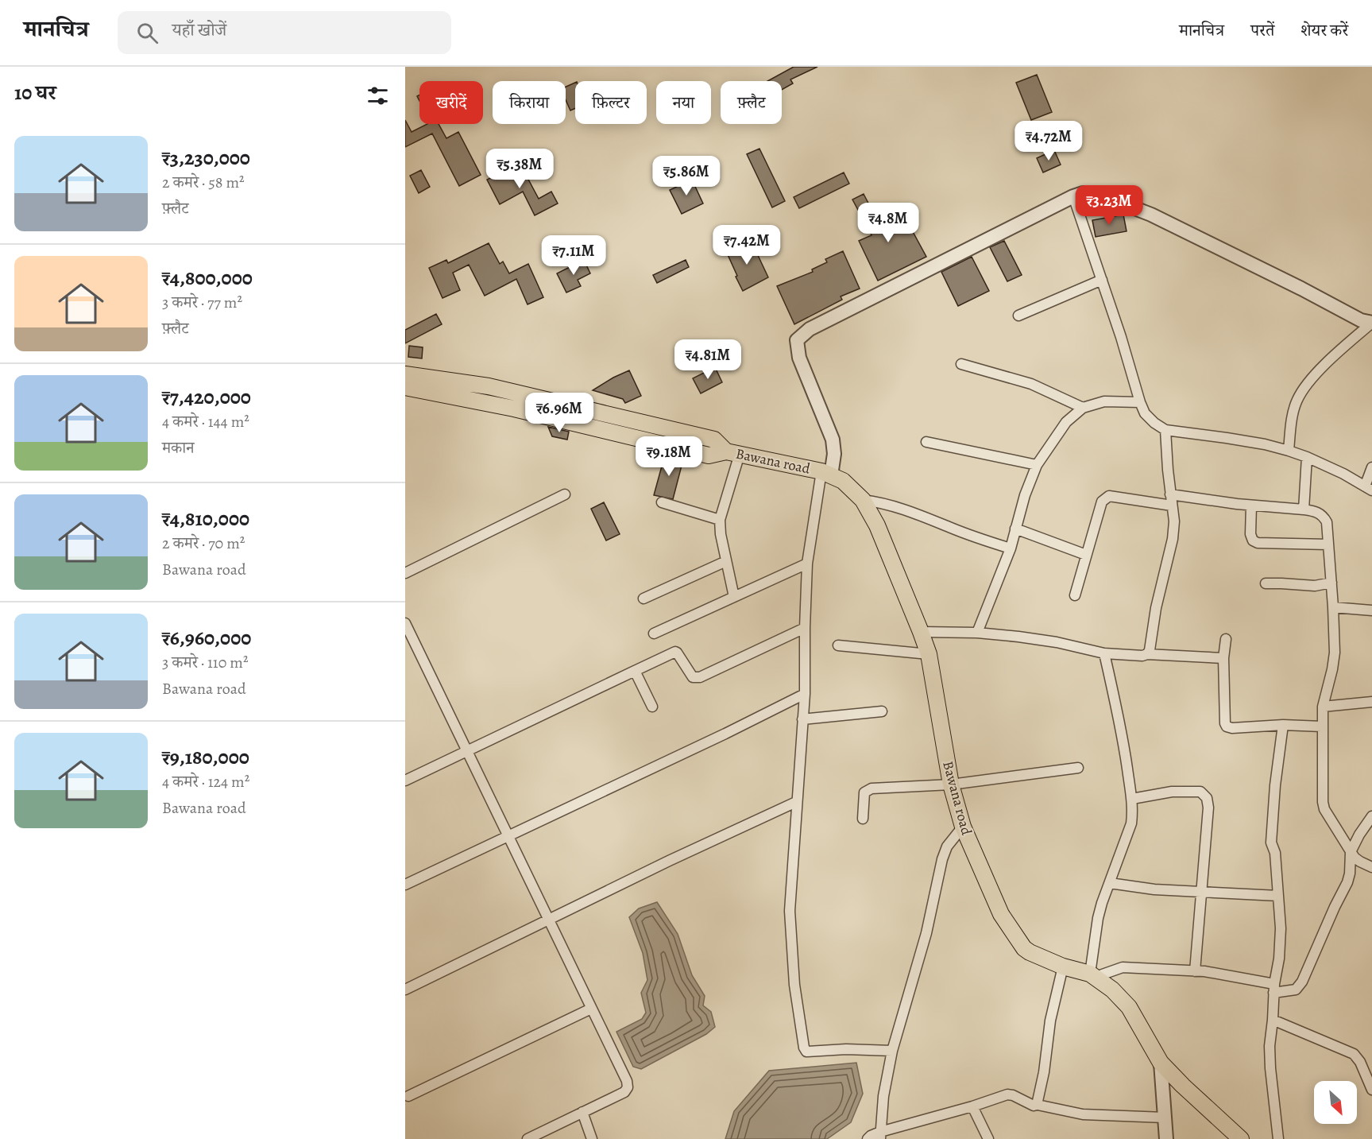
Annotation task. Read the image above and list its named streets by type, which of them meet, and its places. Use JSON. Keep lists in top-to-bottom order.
{
  "streets": {
    "main road": ["Bawana road"]
  },
  "north": "bottom right",
  "page": {
    "header": "मानचित्र",
    "search": "यहाँ खोजें",
    "nav": ["मानचित्र", "परतें", "शेयर करें"],
    "heading": "10 घर",
    "chip": [
      "खरीदें",
      "किराया",
      "फ़िल्टर",
      "नया",
      "फ़्लैट"
    ],
    "price": [
      "₹4.72M",
      "₹5.38M",
      "₹5.86M",
      "₹3.23M",
      "₹4.8M",
      "₹7.42M",
      "₹7.11M",
      "₹4.81M",
      "₹6.96M",
      "₹9.18M"
    ],
    "list": [
      {
        "name": "₹3,230,000",
        "note": "2 कमरे · 58 m² · फ़्लैट"
      },
      {
        "name": "₹4,800,000",
        "note": "3 कमरे · 77 m² · फ़्लैट"
      },
      {
        "name": "₹7,420,000",
        "note": "4 कमरे · 144 m² · मकान"
      },
      {
        "name": "₹4,810,000",
        "note": "2 कमरे · 70 m² · Bawana road"
      },
      {
        "name": "₹6,960,000",
        "note": "3 कमरे · 110 m² · Bawana road"
      },
      {
        "name": "₹9,180,000",
        "note": "4 कमरे · 124 m² · Bawana road"
      }
    ]
  }
}
